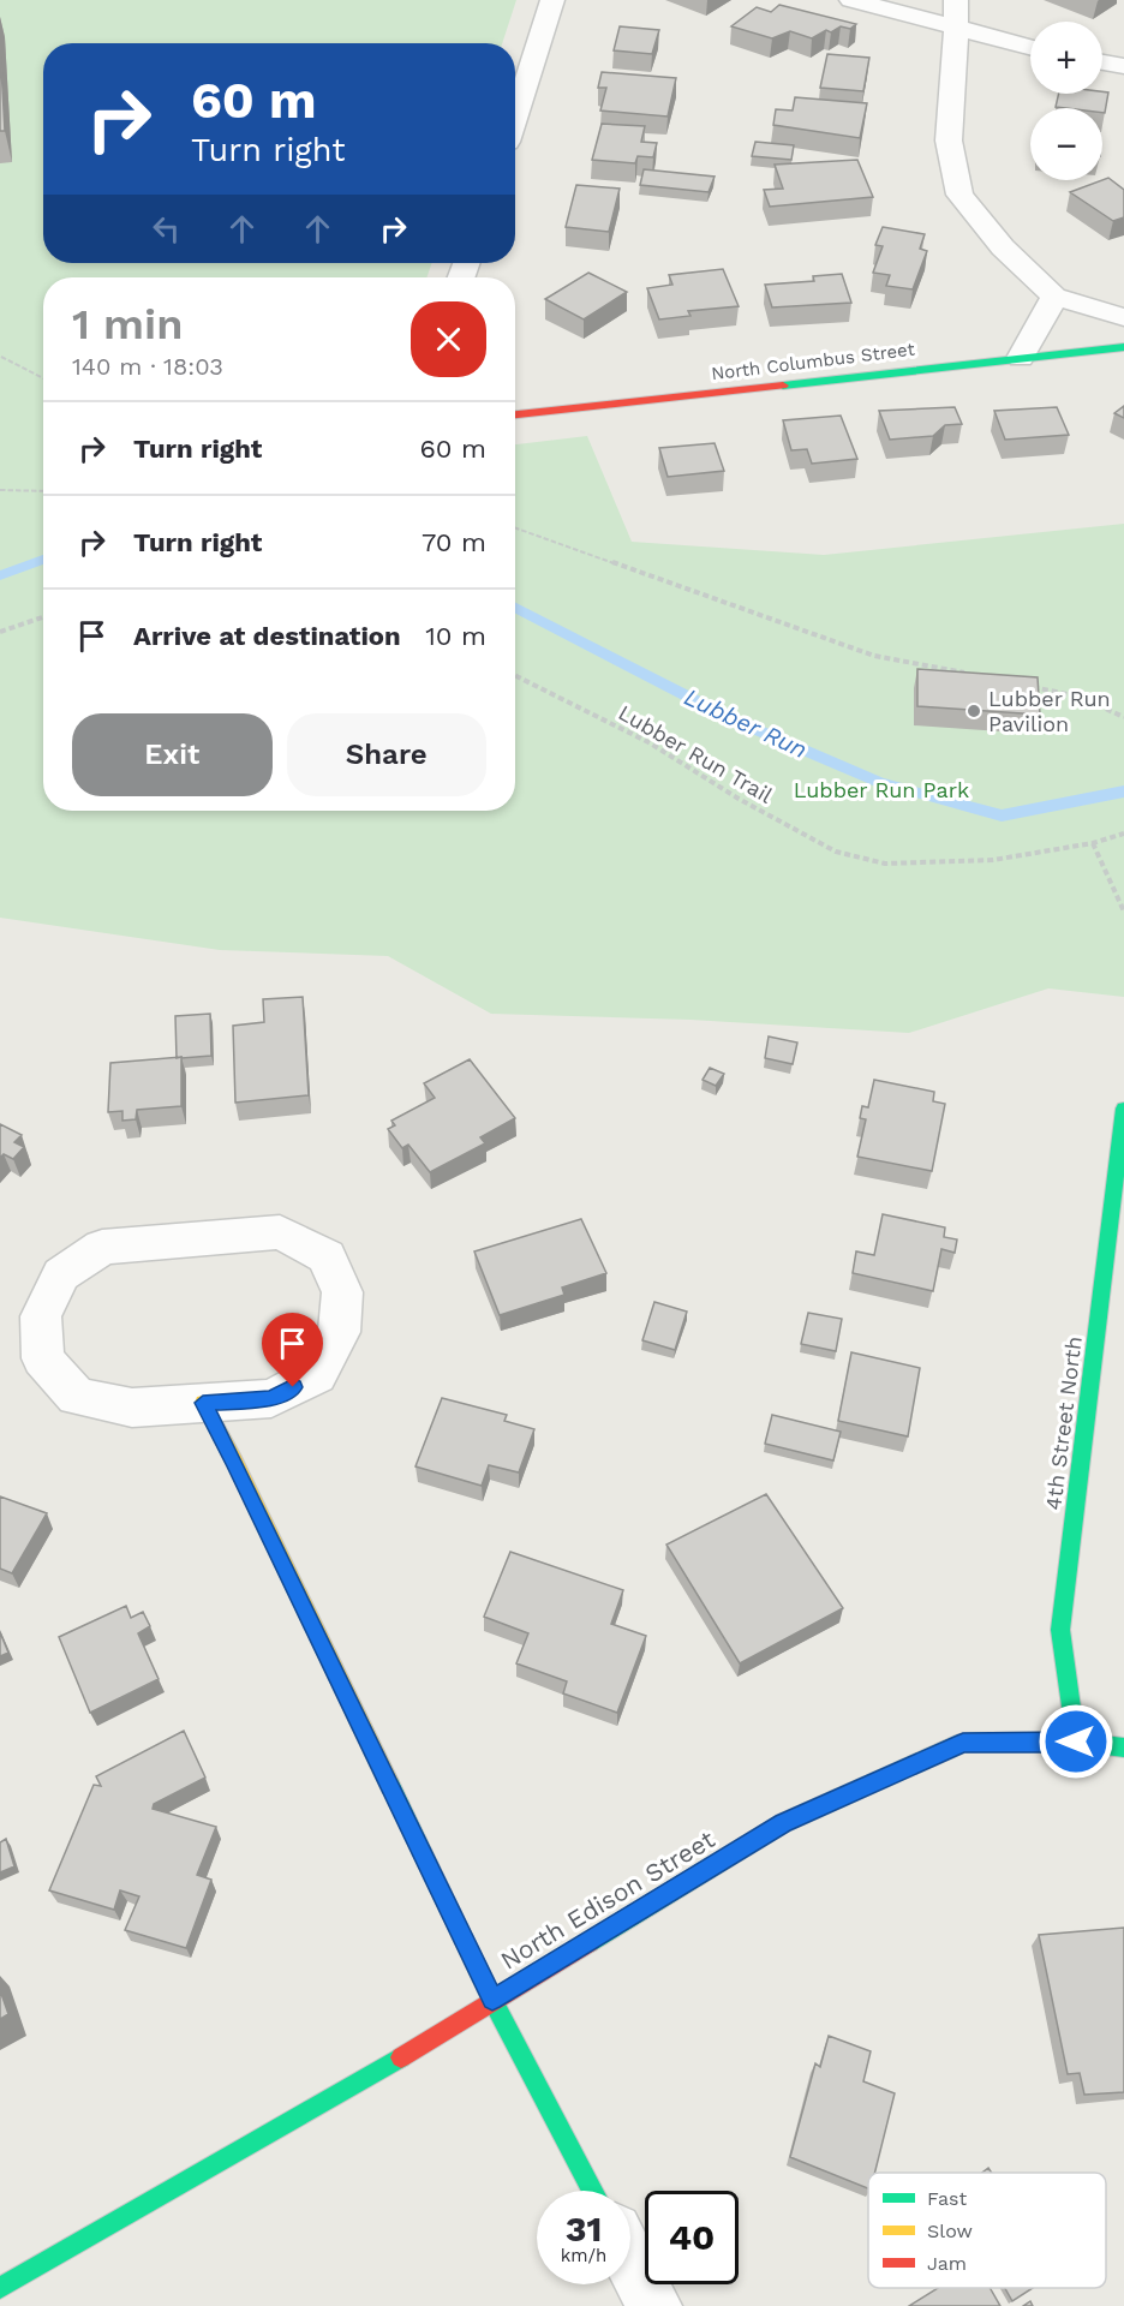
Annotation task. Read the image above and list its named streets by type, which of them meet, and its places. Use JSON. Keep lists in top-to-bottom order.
{
  "streets": {
    "street": ["North Columbus Street", "4th Street North", "North Edison Street"],
    "path": ["Lubber Run Trail"]
  },
  "crossings": [
    ["4th Street North", "North Edison Street"]
  ],
  "water": ["Lubber Run"],
  "parks": ["Lubber Run Park"],
  "places": ["Lubber Run Pavilion"],
  "legend": ["Fast", "Slow", "Jam"],
  "page": {
    "map_buttons": ["+", "−"],
    "turn": ["60 m", "Turn right"],
    "heading": ["1 min", "140 m · 18:03"],
    "list": [
      {
        "name": "Turn right",
        "value": "60 m"
      },
      {
        "name": "Turn right",
        "value": "70 m"
      },
      {
        "name": "Arrive at destination",
        "value": "10 m"
      }
    ],
    "buttons": ["Exit", "Share"],
    "speed": "31 km/h",
    "limit": "40"
  }
}
